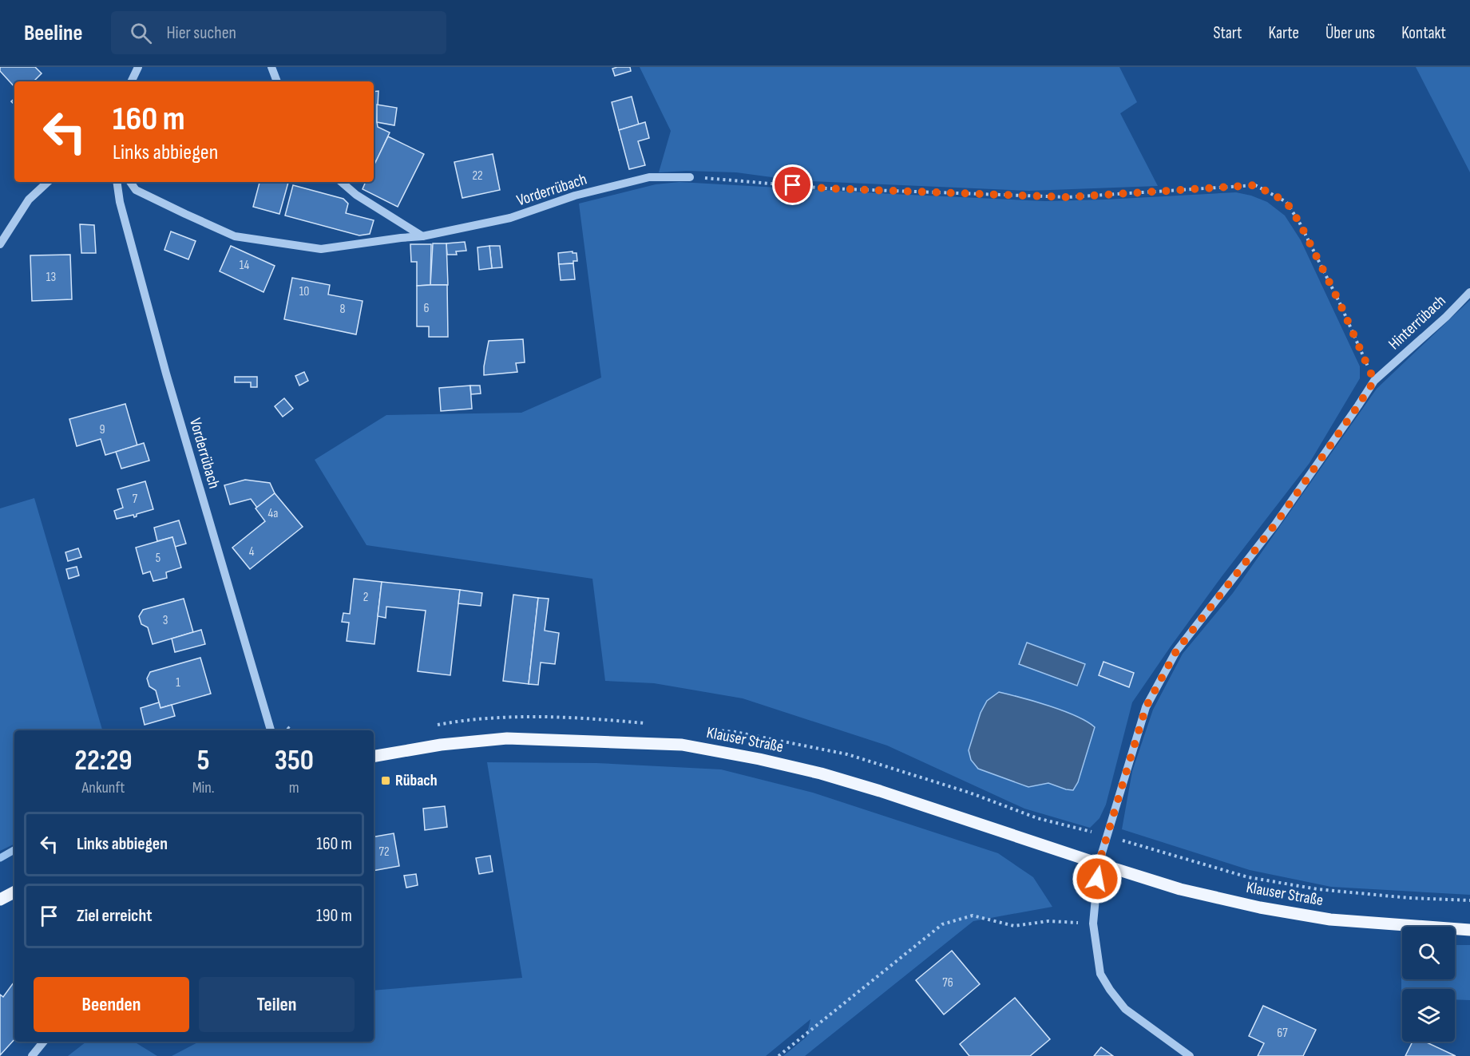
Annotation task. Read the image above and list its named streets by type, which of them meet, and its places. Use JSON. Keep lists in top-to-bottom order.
{
  "streets": {
    "main road": ["Klauser Straße"],
    "street": ["Vorderrübach", "Hinterrübach"]
  },
  "crossings": [
    ["Hinterrübach", "Klauser Straße"]
  ],
  "places": {
    "transit": ["Rübach"]
  },
  "house_numbers": [
    "22",
    "14",
    "13",
    "10",
    "6",
    "8",
    "9",
    "7",
    "4a",
    "4",
    "5",
    "2",
    "3",
    "1",
    "72",
    "76",
    "67"
  ],
  "page": {
    "header": "Beeline",
    "search": "Hier suchen",
    "nav": [
      "Start",
      "Karte",
      "Über uns",
      "Kontakt"
    ],
    "turn": ["160 m", "Links abbiegen"],
    "eta": [
      "22:29",
      "Ankunft",
      "5",
      "Min.",
      "350",
      "m"
    ],
    "list": [
      {
        "name": "Links abbiegen",
        "value": "160 m"
      },
      {
        "name": "Ziel erreicht",
        "value": "190 m"
      }
    ],
    "buttons": ["Beenden", "Teilen"]
  }
}
